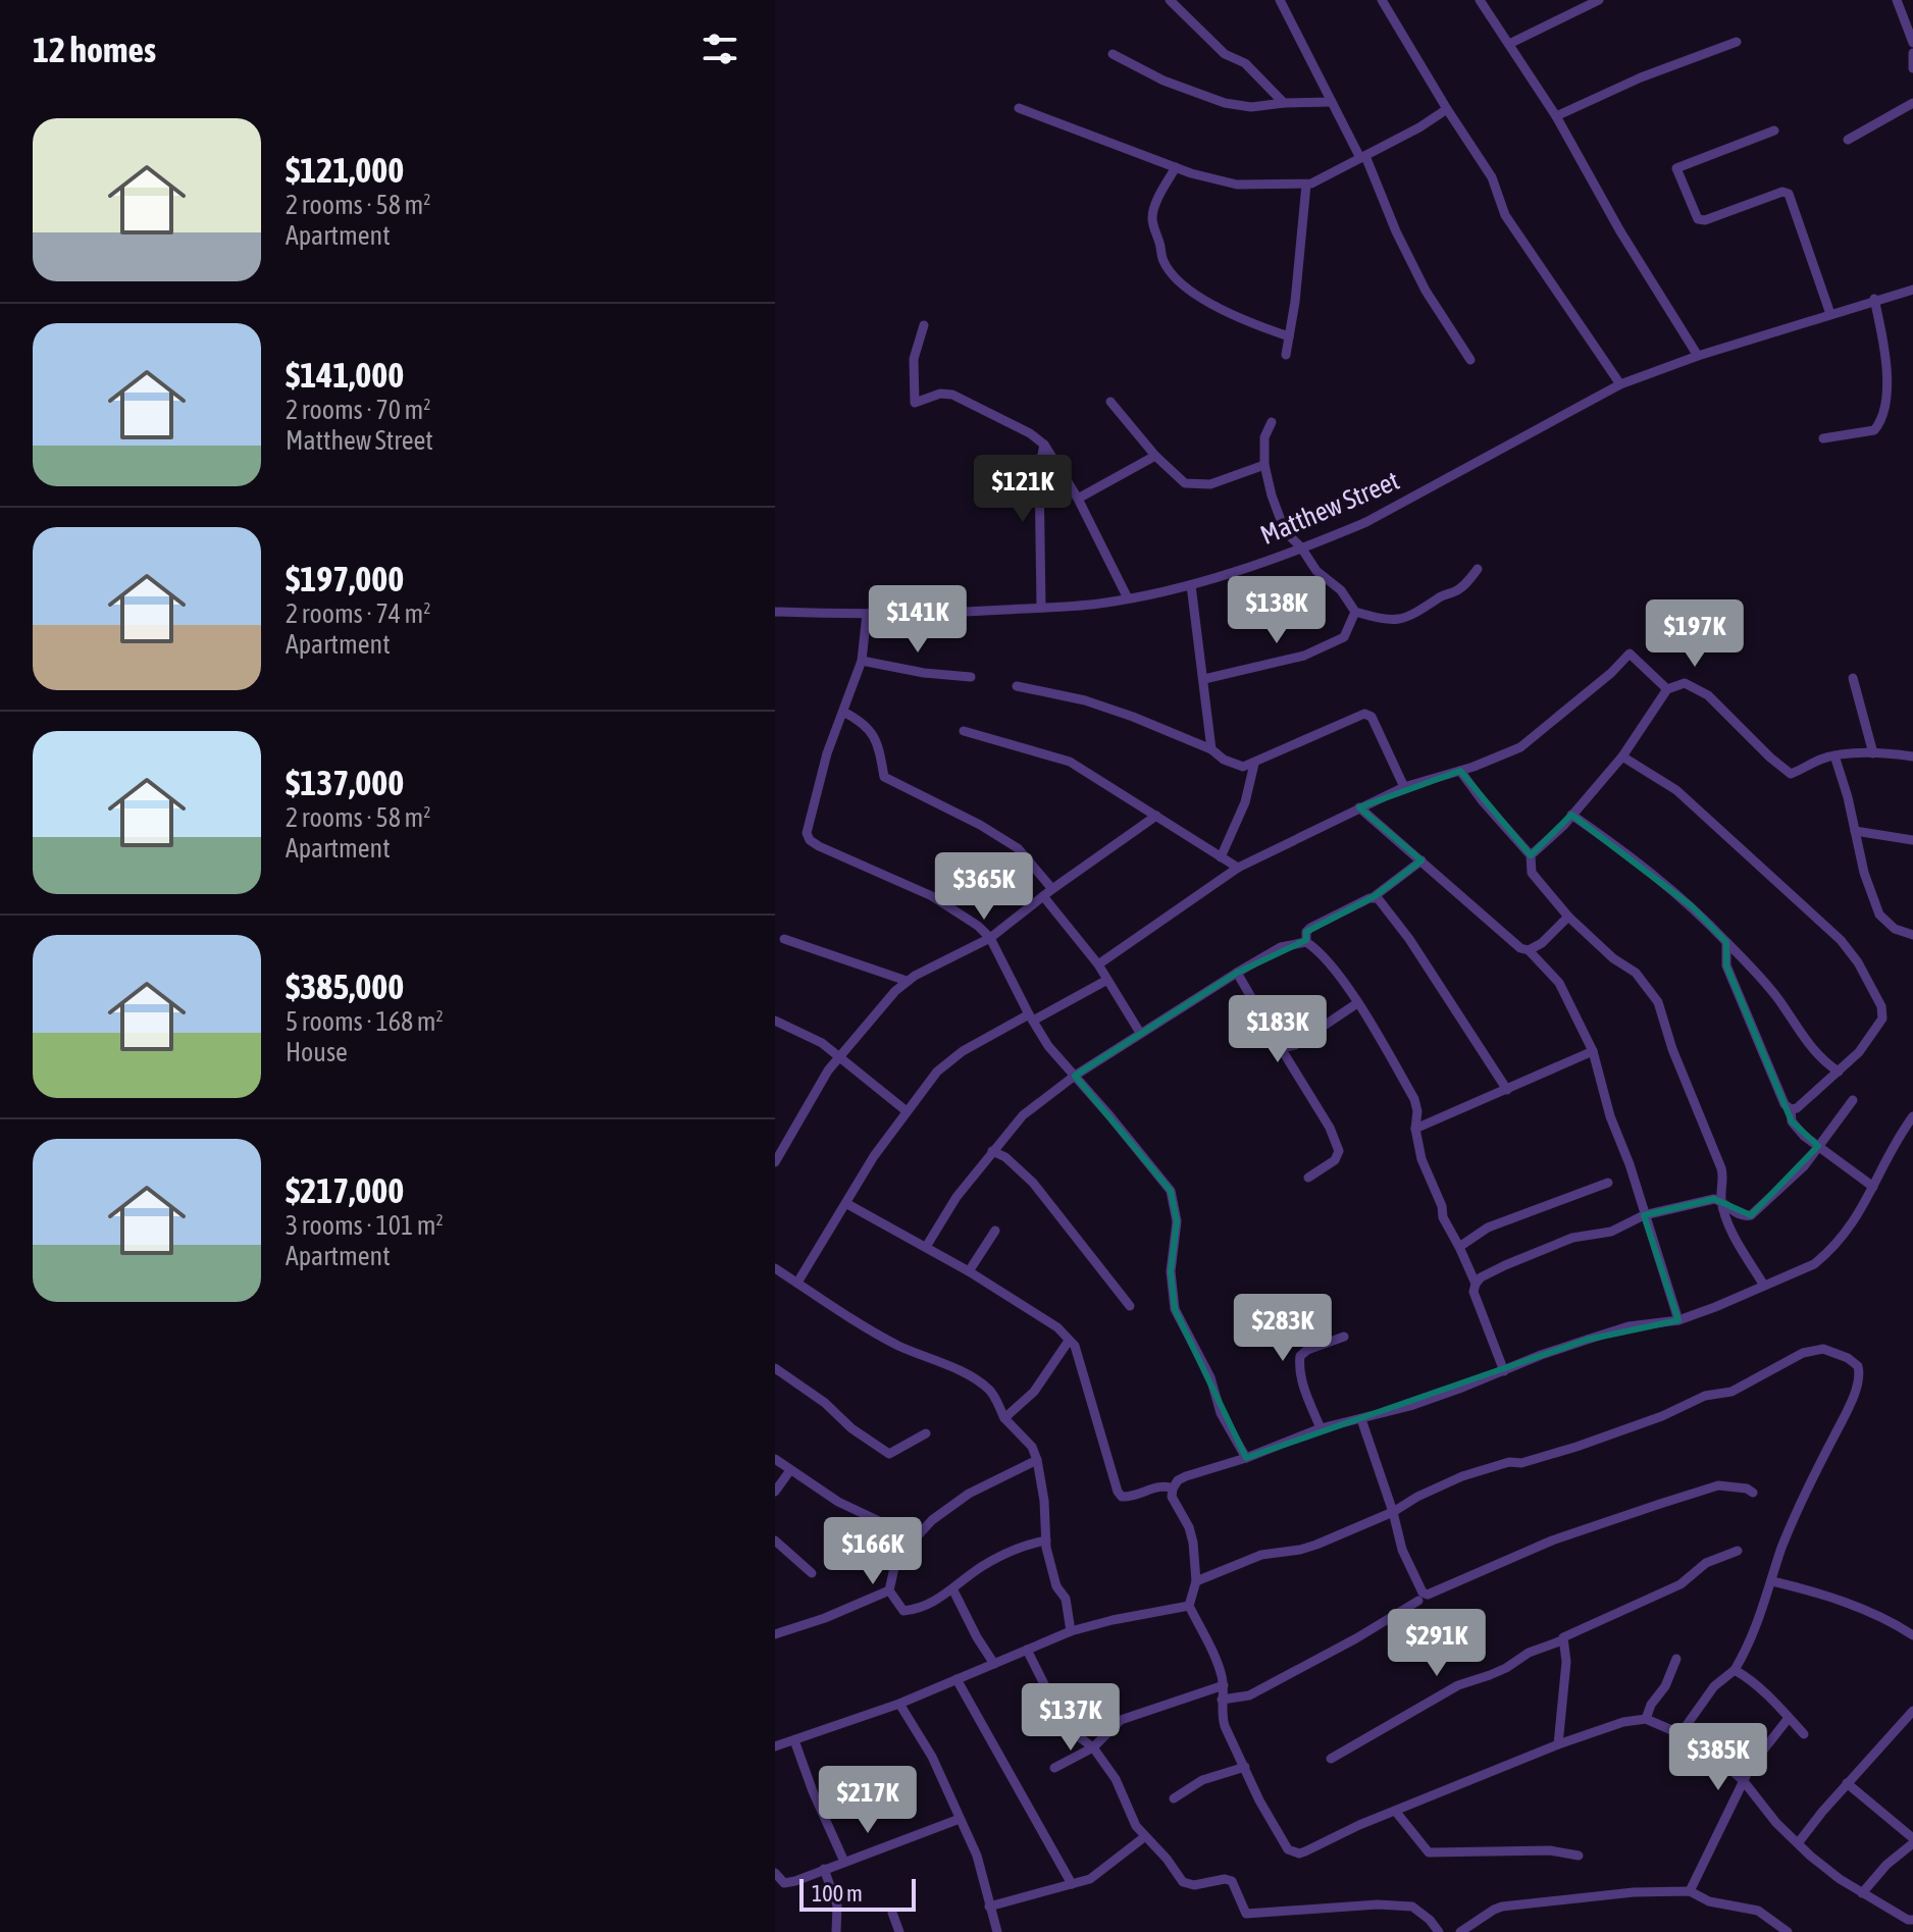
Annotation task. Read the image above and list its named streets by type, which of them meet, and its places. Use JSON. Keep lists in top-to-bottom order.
{
  "streets": {
    "street": ["Matthew Street"]
  },
  "scale_bar": "100 m",
  "page": {
    "heading": "12 homes",
    "list": [
      {
        "name": "$121,000",
        "note": "2 rooms · 58 m² · Apartment"
      },
      {
        "name": "$141,000",
        "note": "2 rooms · 70 m² · Matthew Street"
      },
      {
        "name": "$197,000",
        "note": "2 rooms · 74 m² · Apartment"
      },
      {
        "name": "$137,000",
        "note": "2 rooms · 58 m² · Apartment"
      },
      {
        "name": "$385,000",
        "note": "5 rooms · 168 m² · House"
      },
      {
        "name": "$217,000",
        "note": "3 rooms · 101 m² · Apartment"
      }
    ],
    "price": [
      "$121K",
      "$138K",
      "$141K",
      "$197K",
      "$365K",
      "$183K",
      "$283K",
      "$166K",
      "$291K",
      "$137K",
      "$385K",
      "$217K"
    ],
    "scale": "100 m"
  }
}
